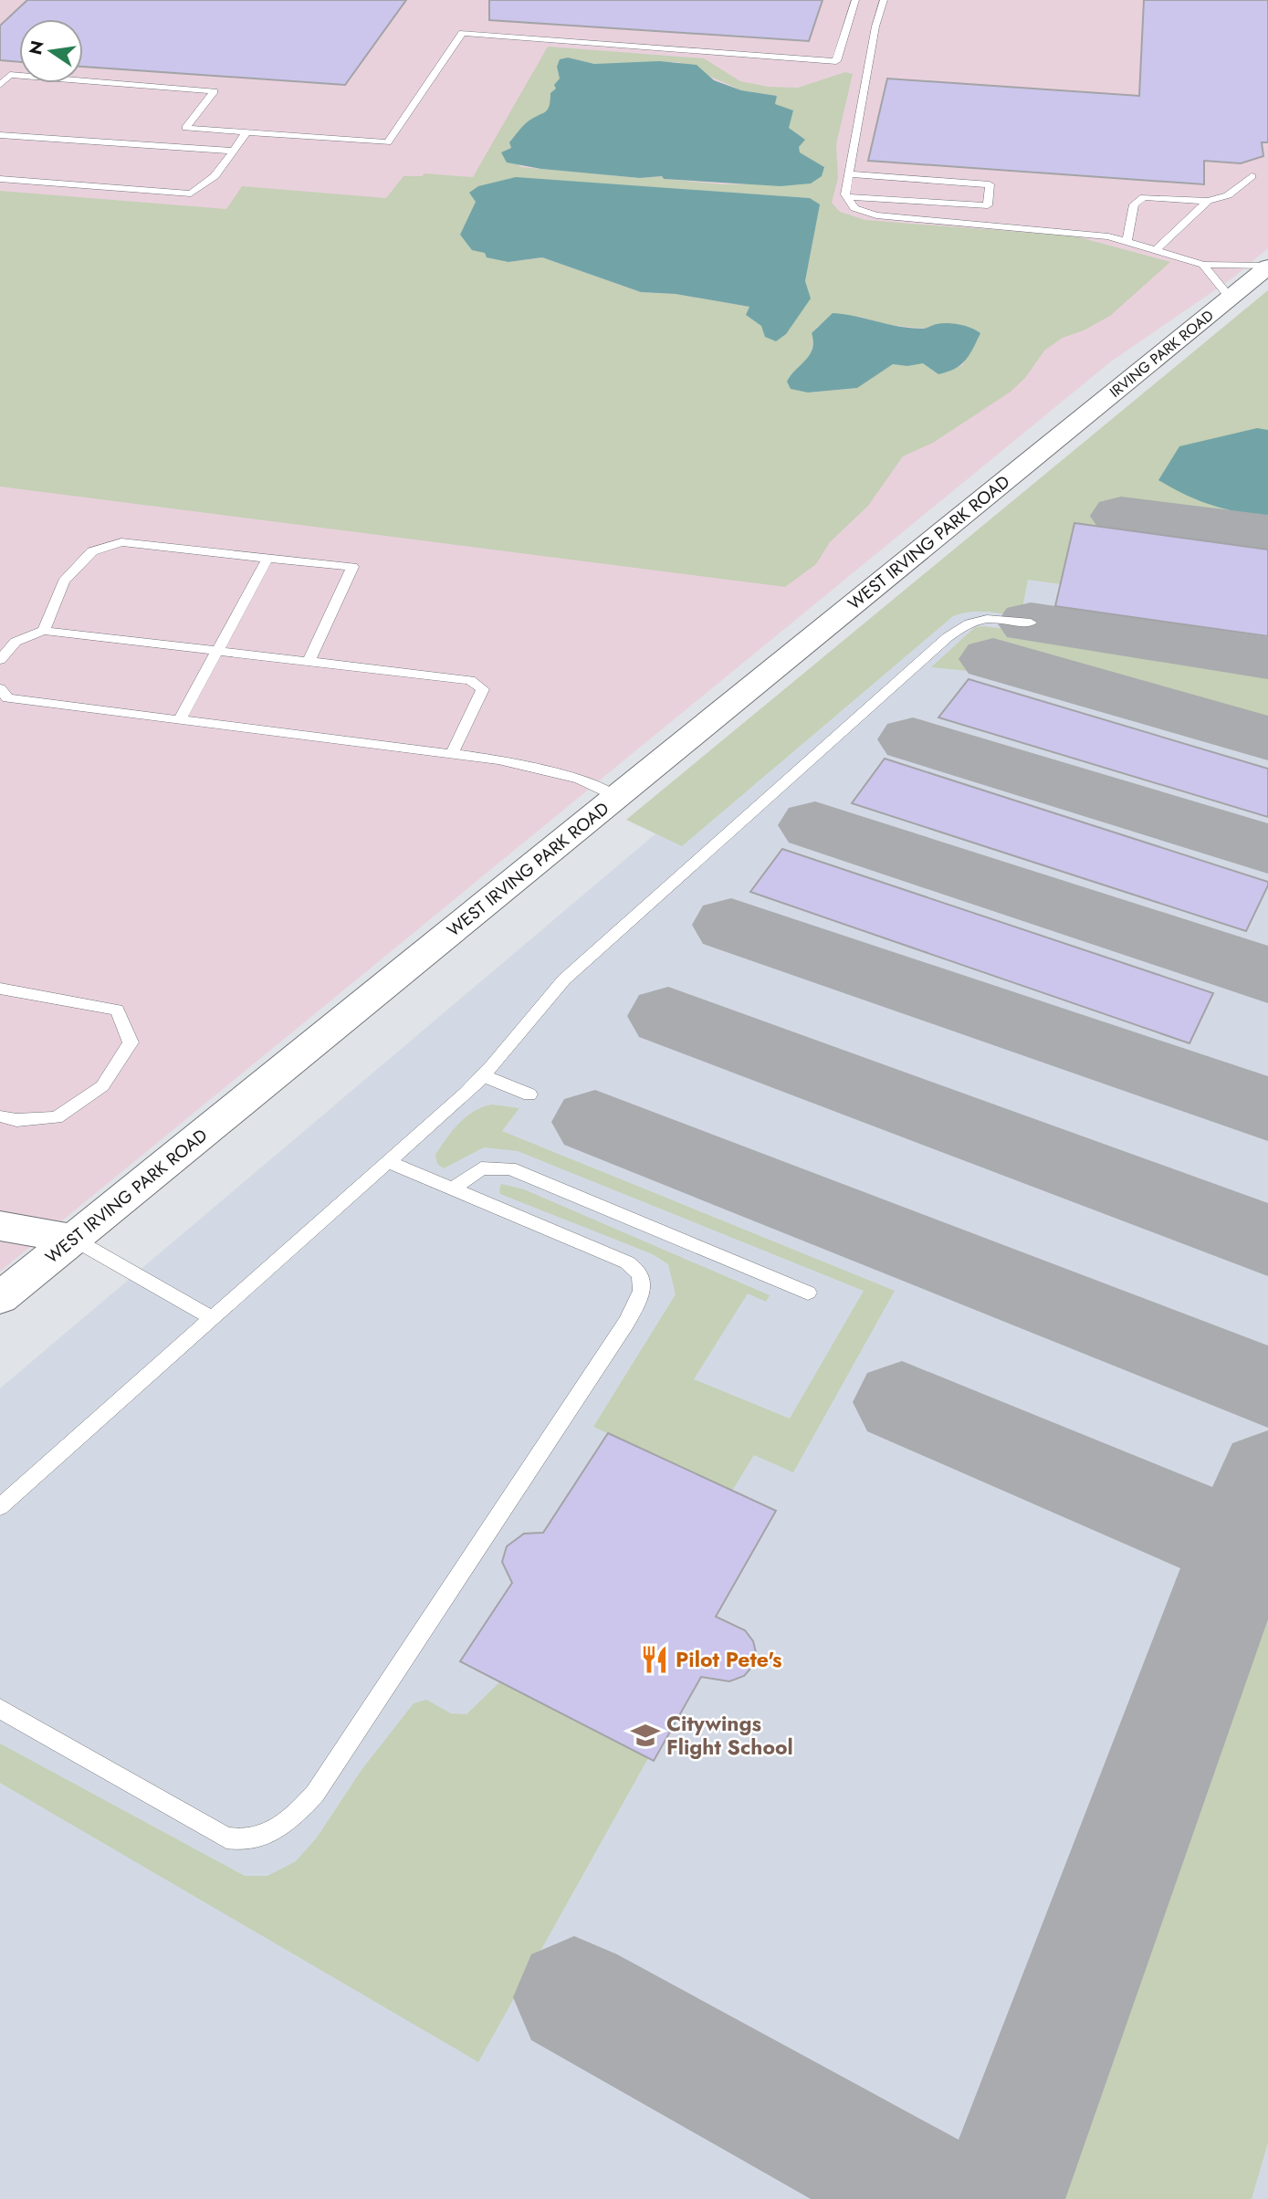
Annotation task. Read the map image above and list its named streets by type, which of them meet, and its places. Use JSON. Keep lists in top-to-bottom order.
{
  "streets": {
    "main road": ["IRVING PARK ROAD", "WEST IRVING PARK ROAD"]
  },
  "crossings": [
    ["IRVING PARK ROAD", "WEST IRVING PARK ROAD"]
  ],
  "places": {
    "restaurant": ["Pilot Pete's"],
    "school or university": ["Citywings Flight School"]
  },
  "north": "left"
}
